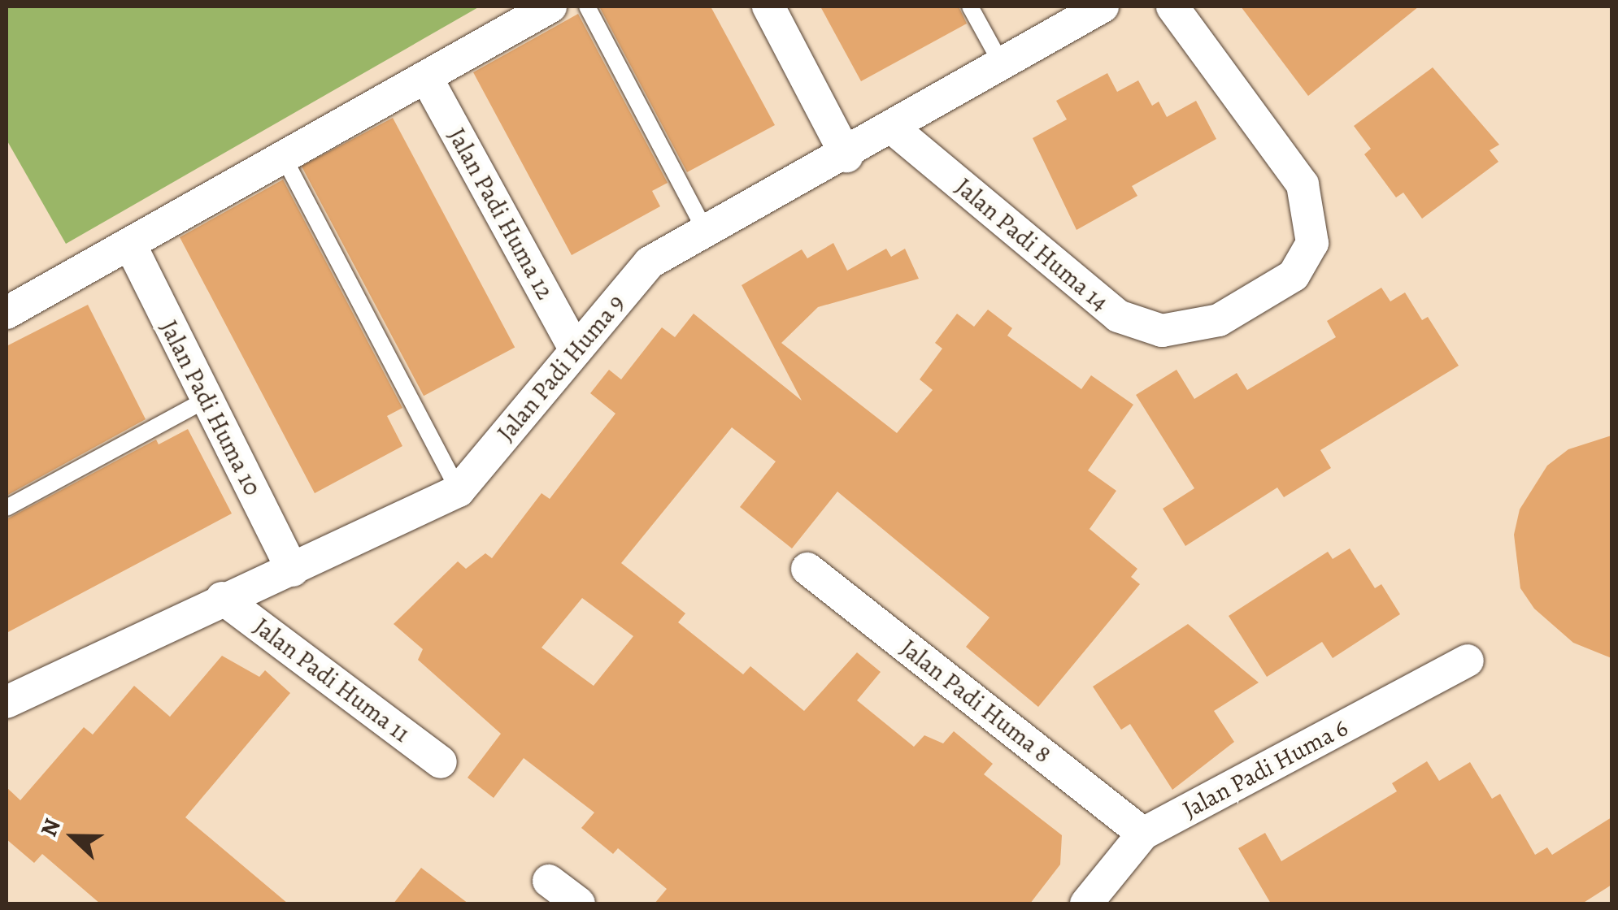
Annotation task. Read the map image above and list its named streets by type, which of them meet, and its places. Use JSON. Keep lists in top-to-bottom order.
{
  "streets": {
    "street": [
      "Jalan Padi Huma 12",
      "Jalan Padi Huma 14",
      "Jalan Padi Huma 9",
      "Jalan Padi Huma 10",
      "Jalan Padi Huma 11",
      "Jalan Padi Huma 8",
      "Jalan Padi Huma 6"
    ]
  },
  "crossings": [
    ["Jalan Padi Huma 12", "Jalan Padi Huma 9"],
    ["Jalan Padi Huma 14", "Jalan Padi Huma 9"],
    ["Jalan Padi Huma 9", "Jalan Padi Huma 10"],
    ["Jalan Padi Huma 9", "Jalan Padi Huma 11"],
    ["Jalan Padi Huma 8", "Jalan Padi Huma 6"]
  ],
  "north": "left"
}
